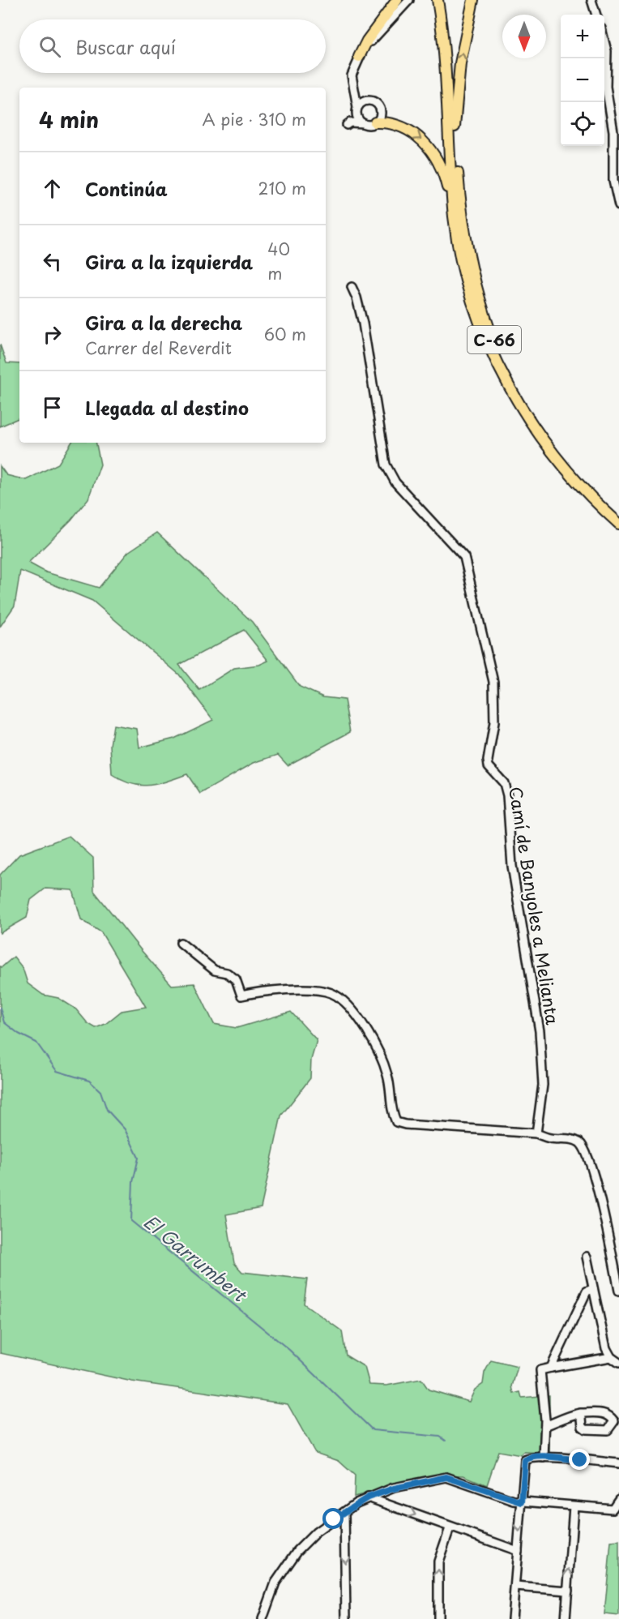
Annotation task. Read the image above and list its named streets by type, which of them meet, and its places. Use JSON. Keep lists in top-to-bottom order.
{
  "streets": {
    "highway": ["C-66"],
    "street": ["Camí de Banyoles a Melianta"]
  },
  "water": ["El Garrumbert"],
  "north": "bottom",
  "page": {
    "map_buttons": ["+", "−"],
    "search": "Buscar aquí",
    "heading": ["4 min", "A pie · 310 m"],
    "list": [
      ["Continúa", "210 m"],
      ["Gira a la izquierda", "40 m"],
      ["Gira a la derecha", "Carrer del Reverdit", "60 m"],
      "Llegada al destino"
    ]
  }
}
